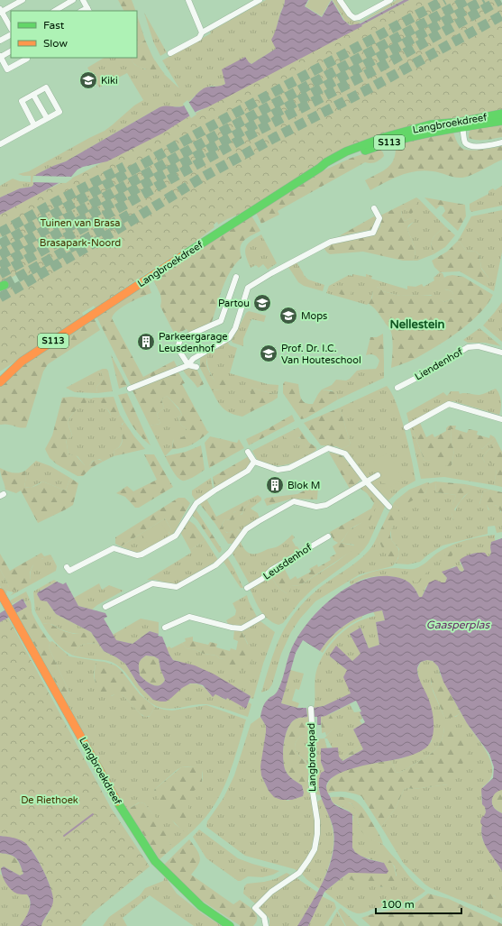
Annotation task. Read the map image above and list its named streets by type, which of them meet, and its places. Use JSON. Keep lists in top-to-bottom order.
{
  "streets": {
    "main road": ["Langbroekdreef", "S113"],
    "street": ["Liendenhof", "Leusdenhof", "Langbroekpad"]
  },
  "districts": ["Nellestein"],
  "water": ["Gaasperplas"],
  "parks": ["Tuinen van Brasa", "Brasapark-Noord", "De Riethoek"],
  "places": {
    "school or university": [
      "Kiki",
      "Partou",
      "Mops",
      "Prof. Dr. I.C. Van Houteschool"
    ],
    "building": ["Parkeergarage Leusdenhof", "Blok M"]
  },
  "legend": ["Fast", "Slow"],
  "scale_bar": "100 m"
}
